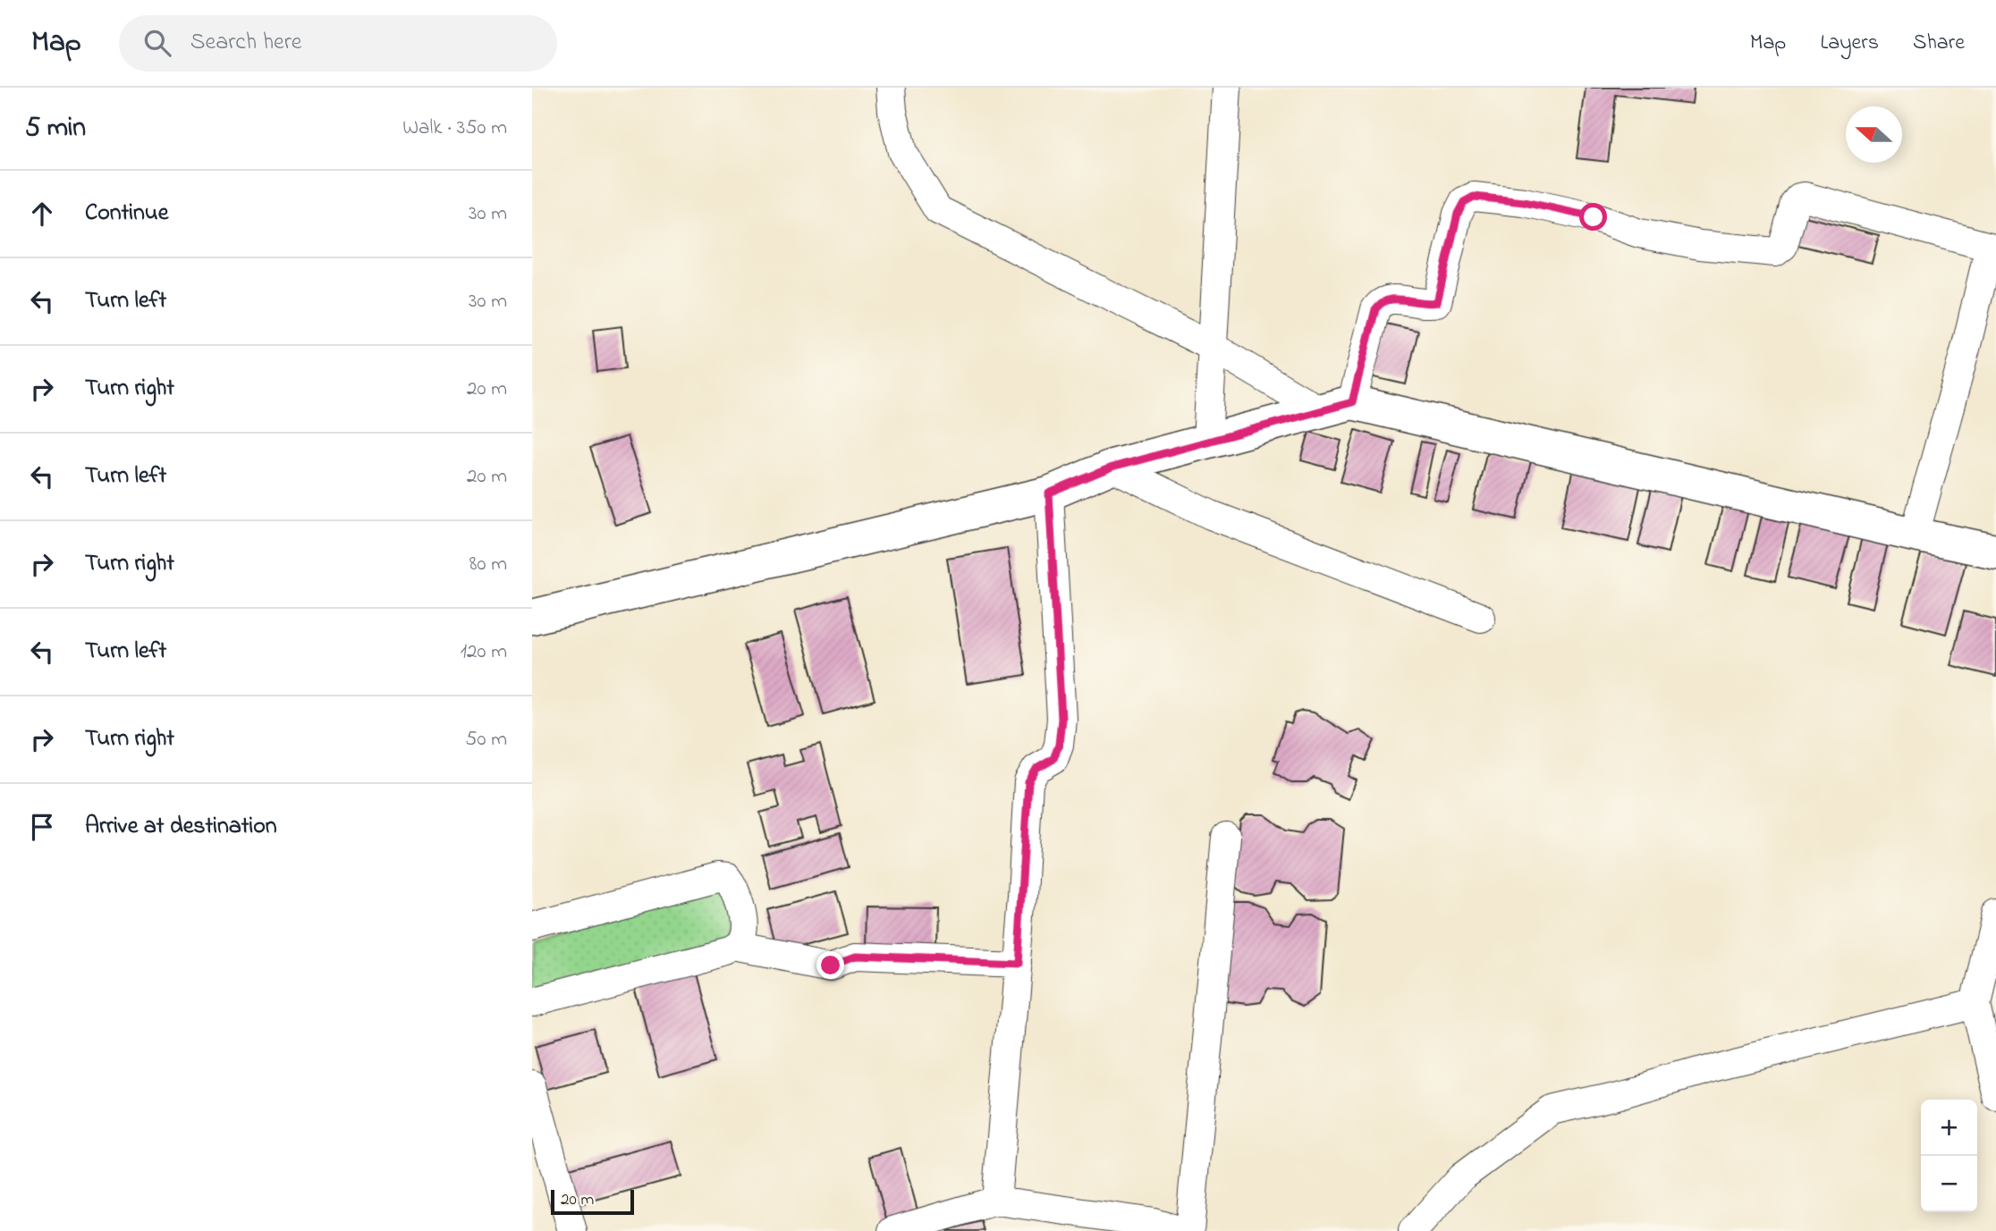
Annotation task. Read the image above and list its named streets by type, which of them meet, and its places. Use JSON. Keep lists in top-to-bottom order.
{
  "scale_bar": "20 m",
  "north": "left",
  "page": {
    "header": "Map",
    "search": "Search here",
    "nav": ["Map", "Layers", "Share"],
    "heading": ["5 min", "Walk · 350 m"],
    "list": [
      ["Continue", "30 m"],
      ["Turn left", "30 m"],
      ["Turn right", "20 m"],
      ["Turn left", "20 m"],
      ["Turn right", "80 m"],
      ["Turn left", "120 m"],
      ["Turn right", "50 m"],
      "Arrive at destination"
    ],
    "map_buttons": ["+", "−"],
    "scale": "20 m"
  }
}
